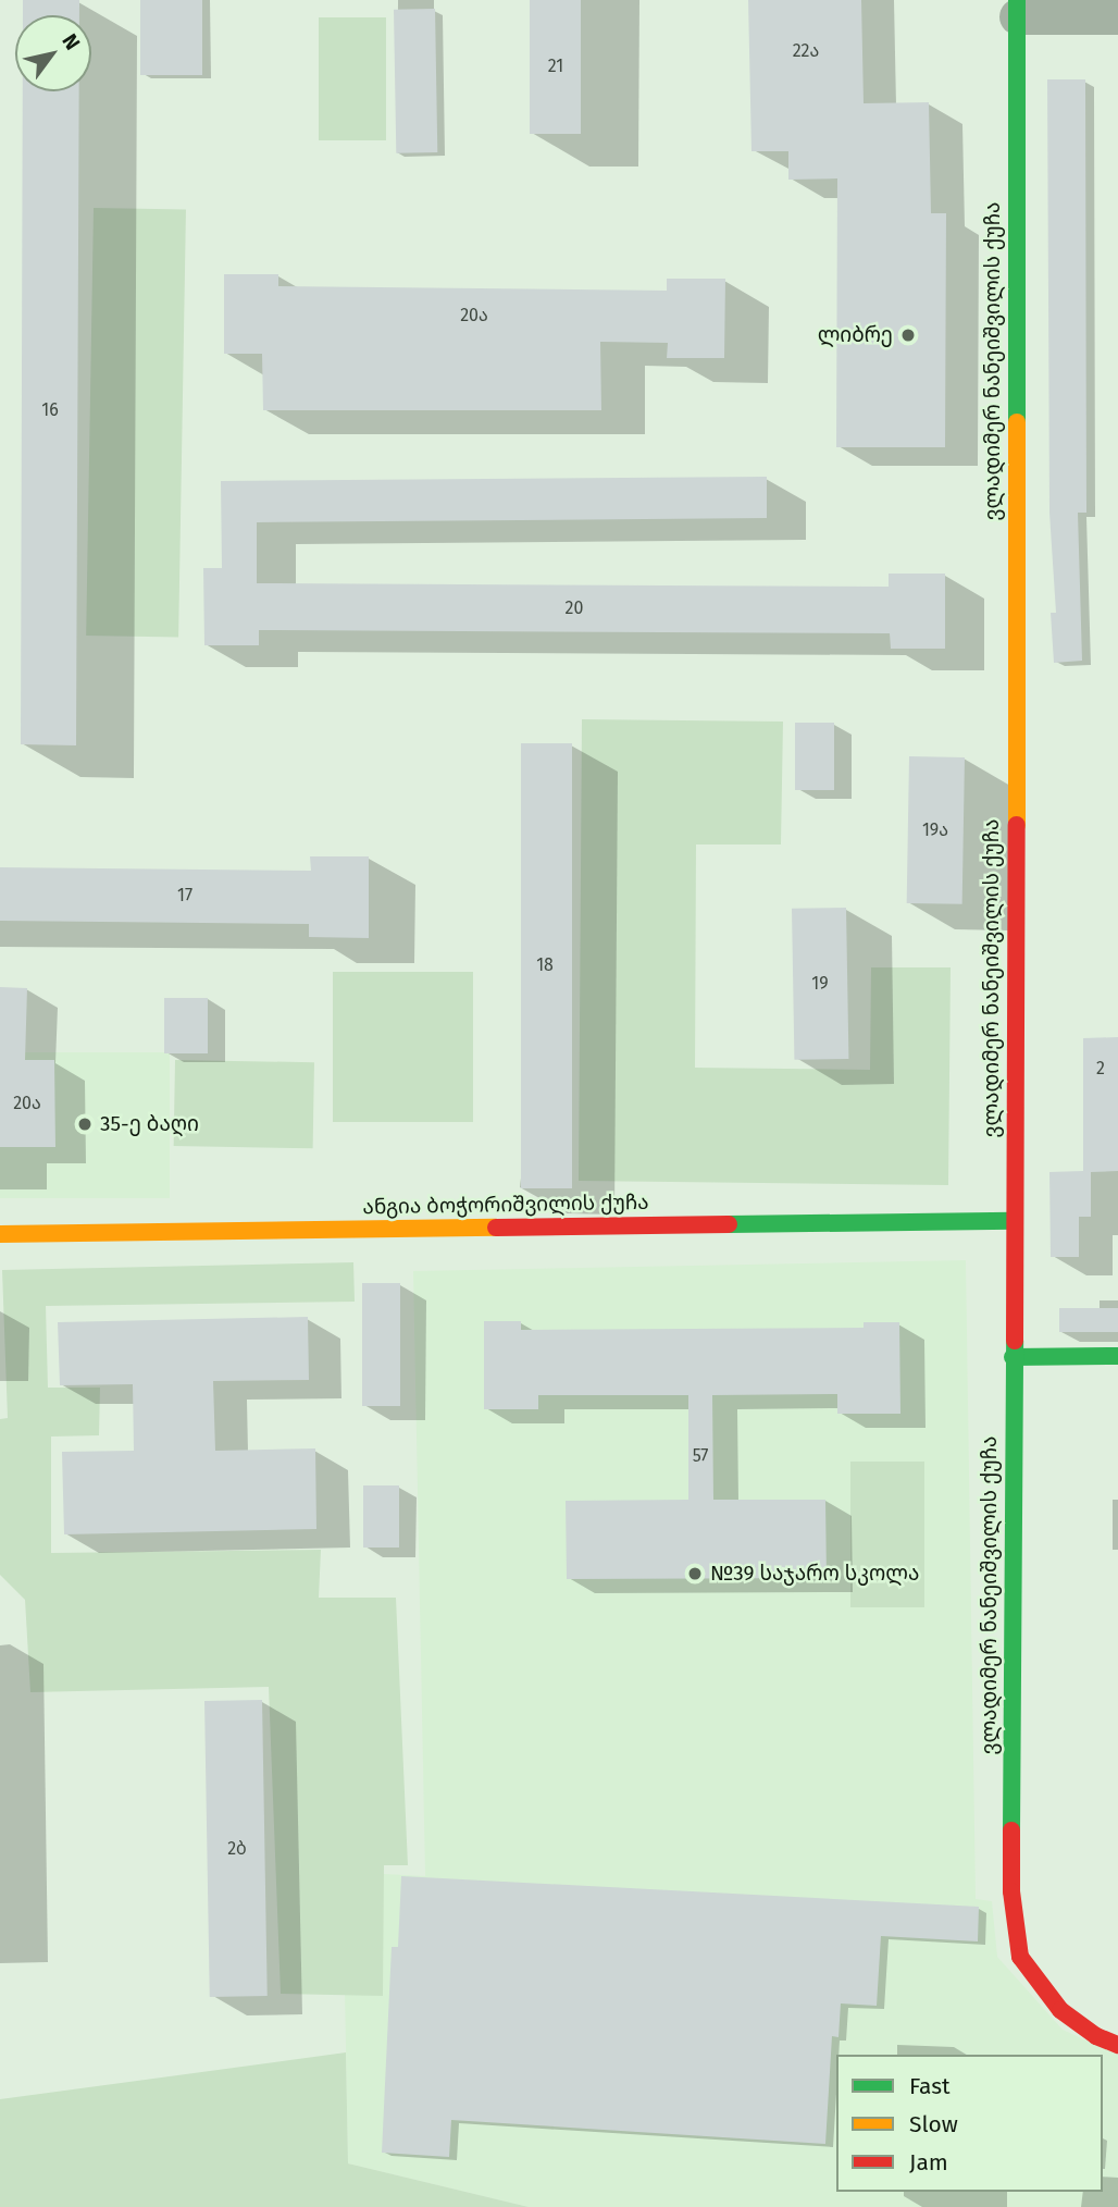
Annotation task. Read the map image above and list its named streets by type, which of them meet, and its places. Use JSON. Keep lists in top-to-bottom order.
{
  "streets": {
    "street": ["ვლადიმერ ნანეიშვილის ქუჩა", "ანგია ბოჭორიშვილის ქუჩა"]
  },
  "crossings": [
    ["ვლადიმერ ნანეიშვილის ქუჩა", "ანგია ბოჭორიშვილის ქუჩა"]
  ],
  "places": ["ლიბრე", "35-ე ბაღი", "№39 საჯარო სკოლა"],
  "house_numbers": [
    "22ა",
    "21",
    "20ა",
    "16",
    "20",
    "19ა",
    "17",
    "18",
    "19",
    "2",
    "20ა",
    "57",
    "2ბ"
  ],
  "legend": ["Fast", "Slow", "Jam"],
  "north": "top right"
}
